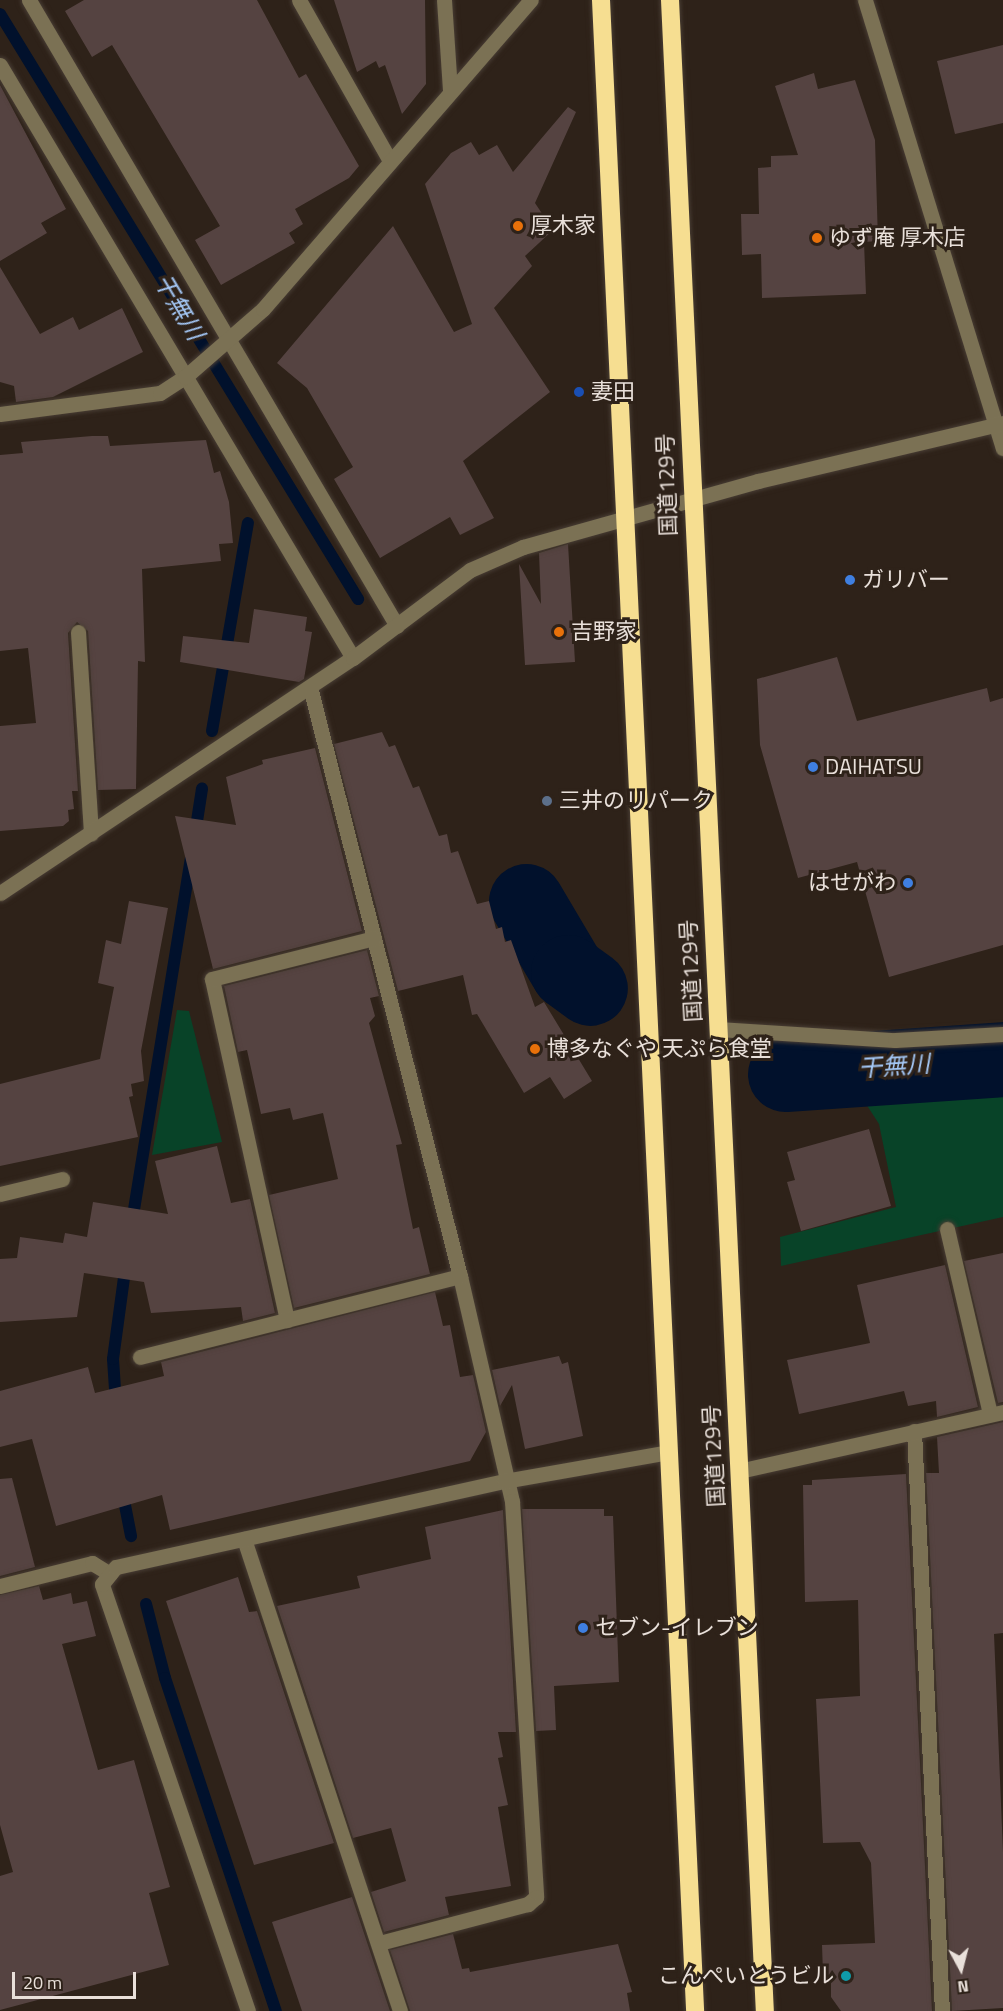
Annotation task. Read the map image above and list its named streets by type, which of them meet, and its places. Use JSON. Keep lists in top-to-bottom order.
{
  "streets": {
    "highway": ["国道129号"]
  },
  "water": ["干無川"],
  "places": [
    "厚木家",
    "ゆず庵 厚木店",
    "妻田",
    "ガリバー",
    "吉野家",
    "DAIHATSU",
    "三井のリパーク",
    "はせがわ",
    "博多なぐや 天ぷら食堂",
    "セブン-イレブン",
    "こんぺいとうビル"
  ],
  "scale_bar": "20 m",
  "north": "bottom"
}
